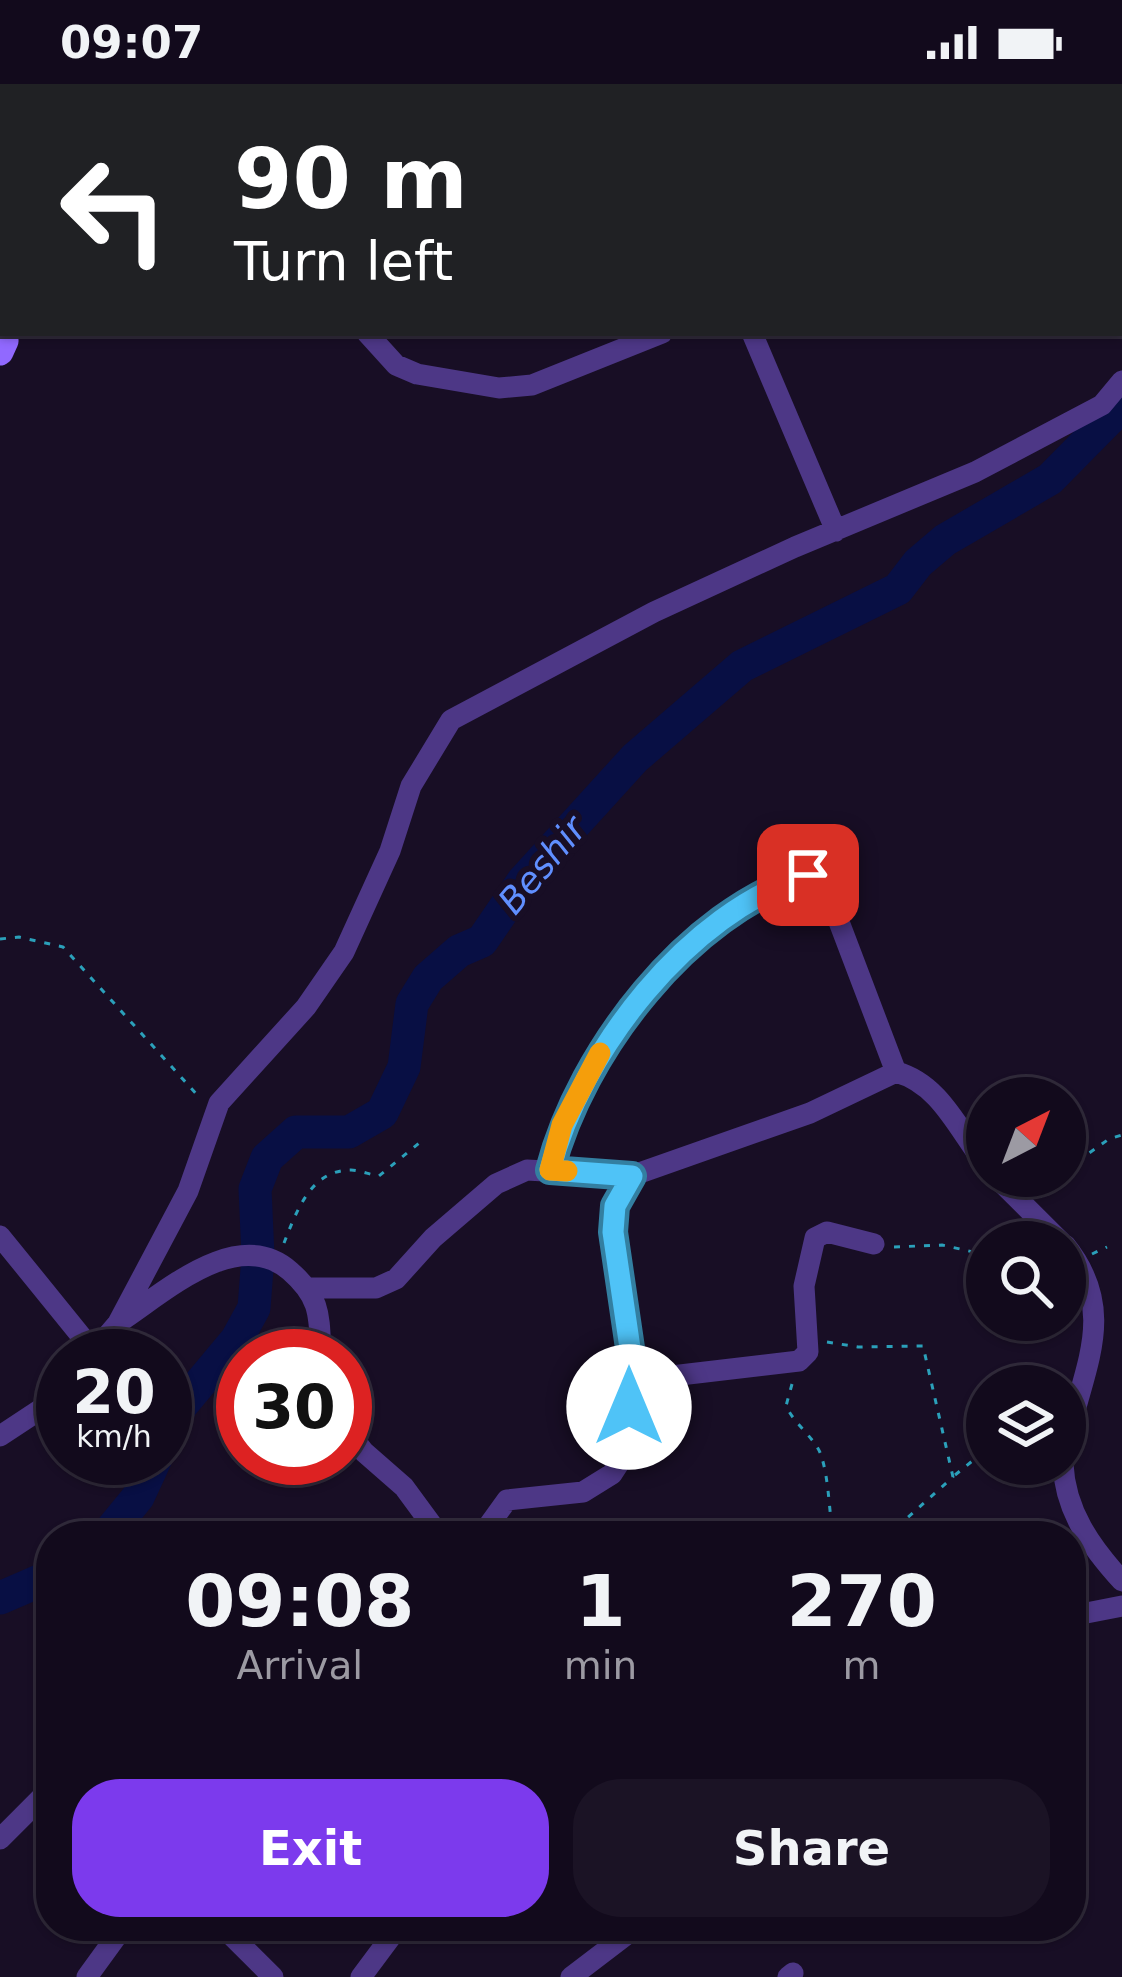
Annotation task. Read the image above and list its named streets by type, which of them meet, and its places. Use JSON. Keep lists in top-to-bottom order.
{
  "water": ["Beshir"],
  "north": "top right",
  "page": {
    "status": "09:07",
    "turn": ["90 m", "Turn left"],
    "speed": "20 km/h",
    "limit": "30",
    "eta": [
      "09:08",
      "Arrival",
      "1",
      "min",
      "270",
      "m"
    ],
    "buttons": ["Exit", "Share"]
  }
}
